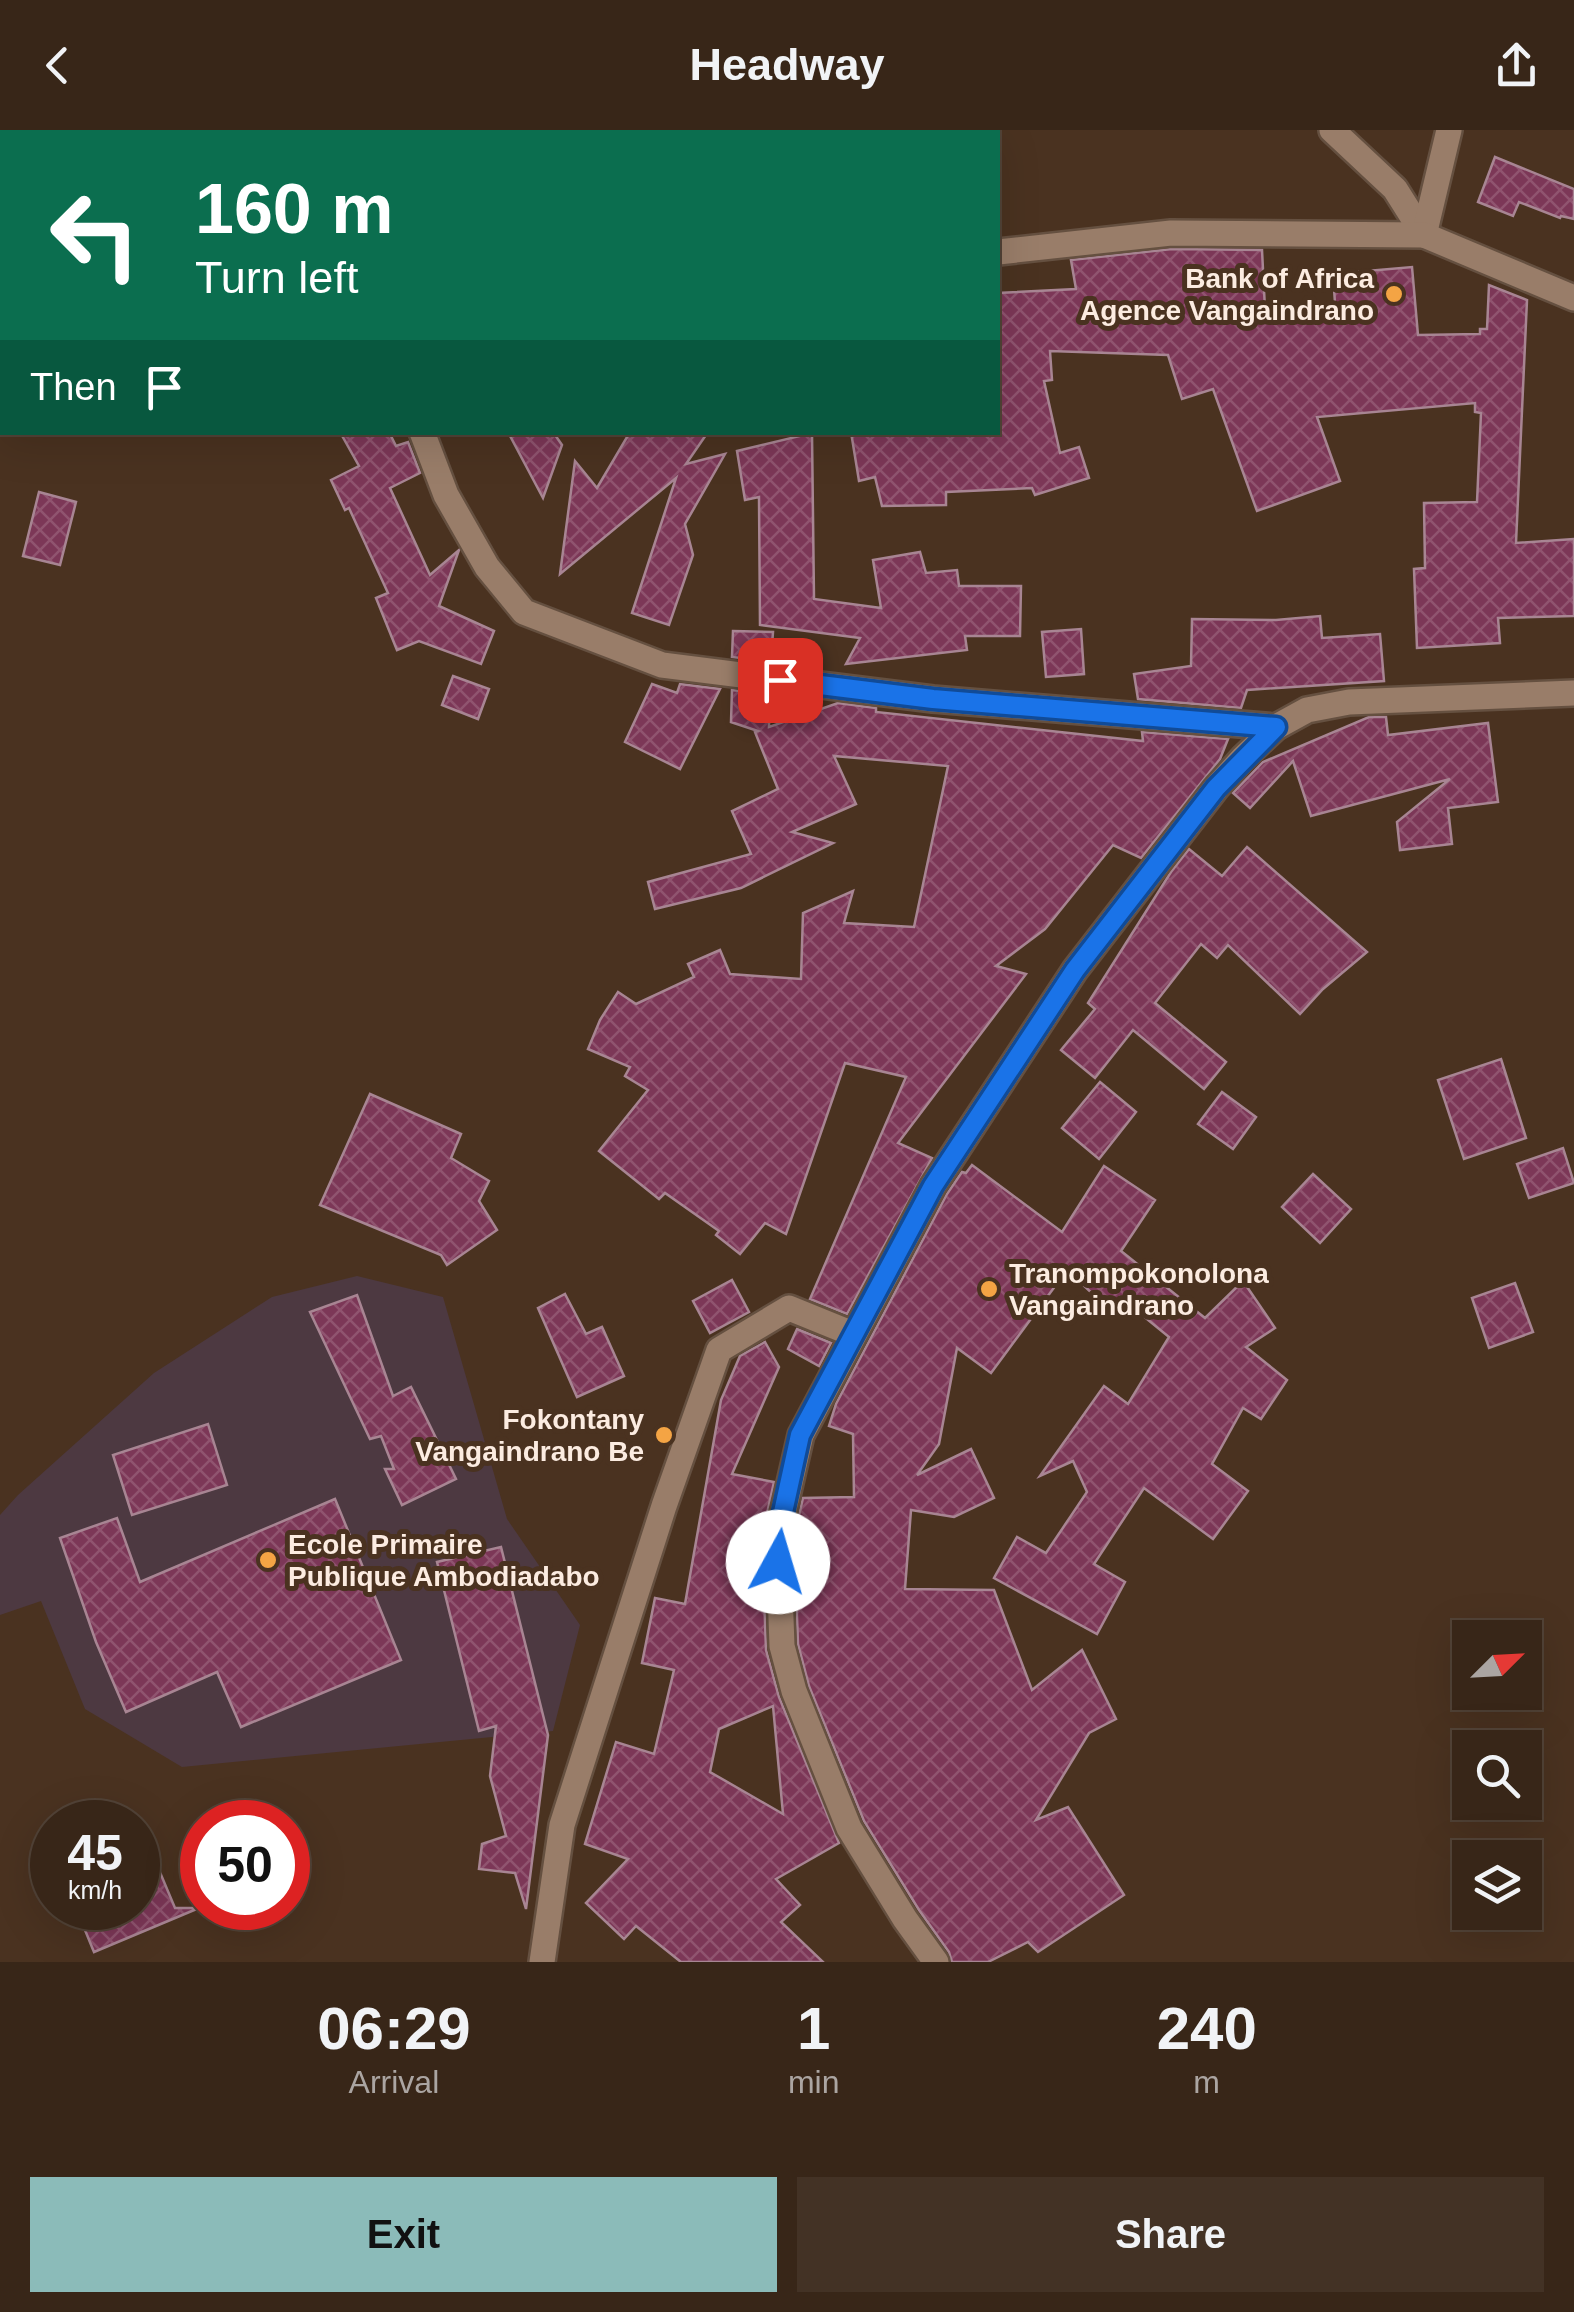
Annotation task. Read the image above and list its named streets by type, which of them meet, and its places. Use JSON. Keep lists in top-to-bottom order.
{
  "places": [
    "Bank of Africa Agence Vangaindrano",
    "Tranompokonolona Vangaindrano",
    "Fokontany Vangaindrano Be",
    "Ecole Primaire Publique Ambodiadabo"
  ],
  "north": "top right",
  "page": {
    "header": "Headway",
    "turn": ["160 m", "Turn left"],
    "then": "Then",
    "speed": "45 km/h",
    "limit": "50",
    "eta": [
      "06:29",
      "Arrival",
      "1",
      "min",
      "240",
      "m"
    ],
    "buttons": ["Exit", "Share"]
  }
}
